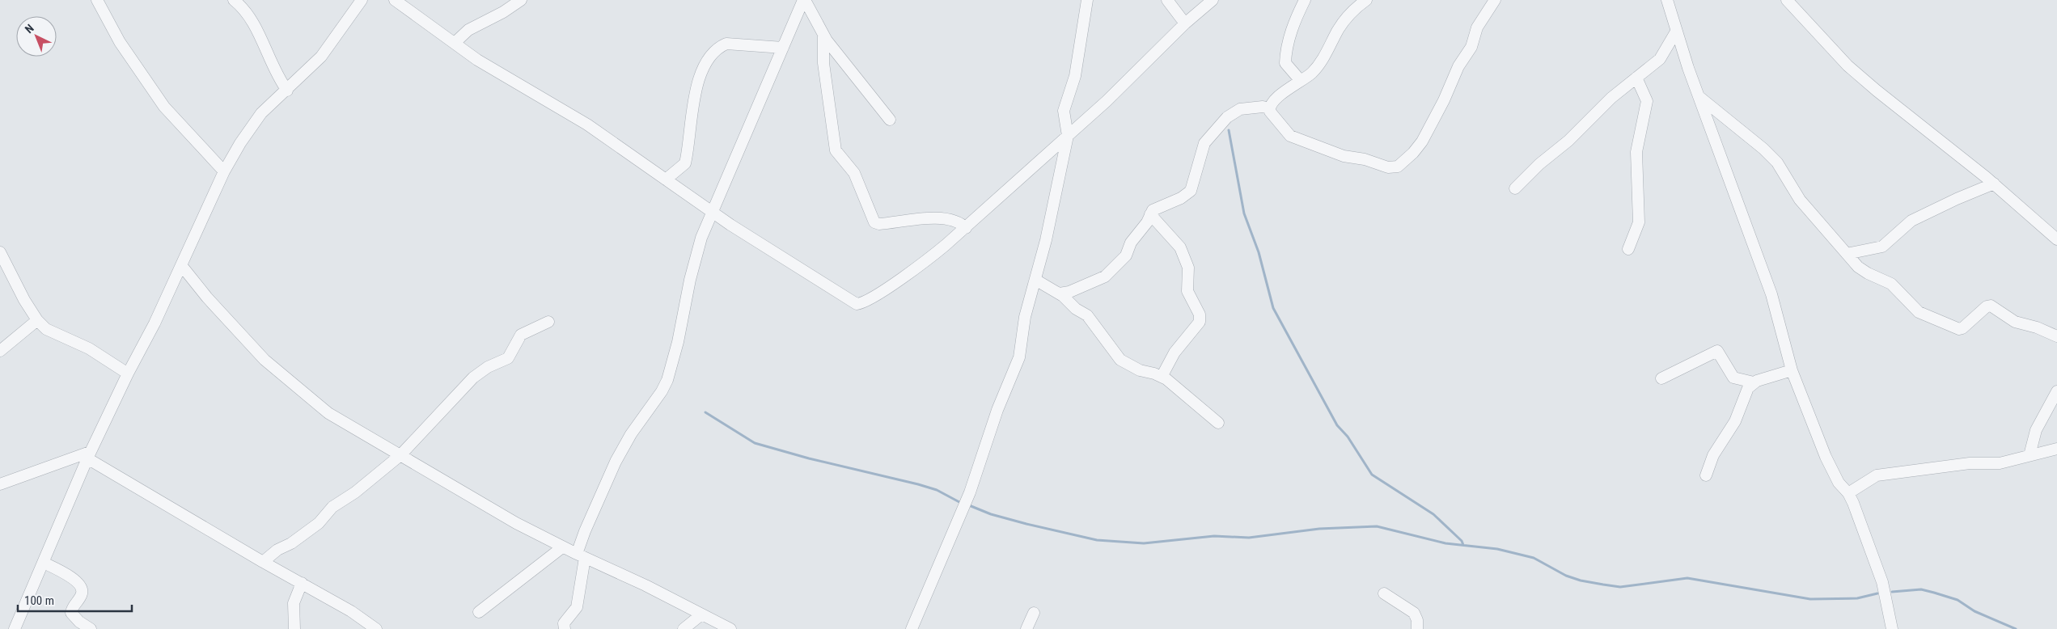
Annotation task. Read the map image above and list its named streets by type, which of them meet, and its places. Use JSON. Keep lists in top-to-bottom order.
{
  "scale_bar": "100 m",
  "north": "top left"
}
